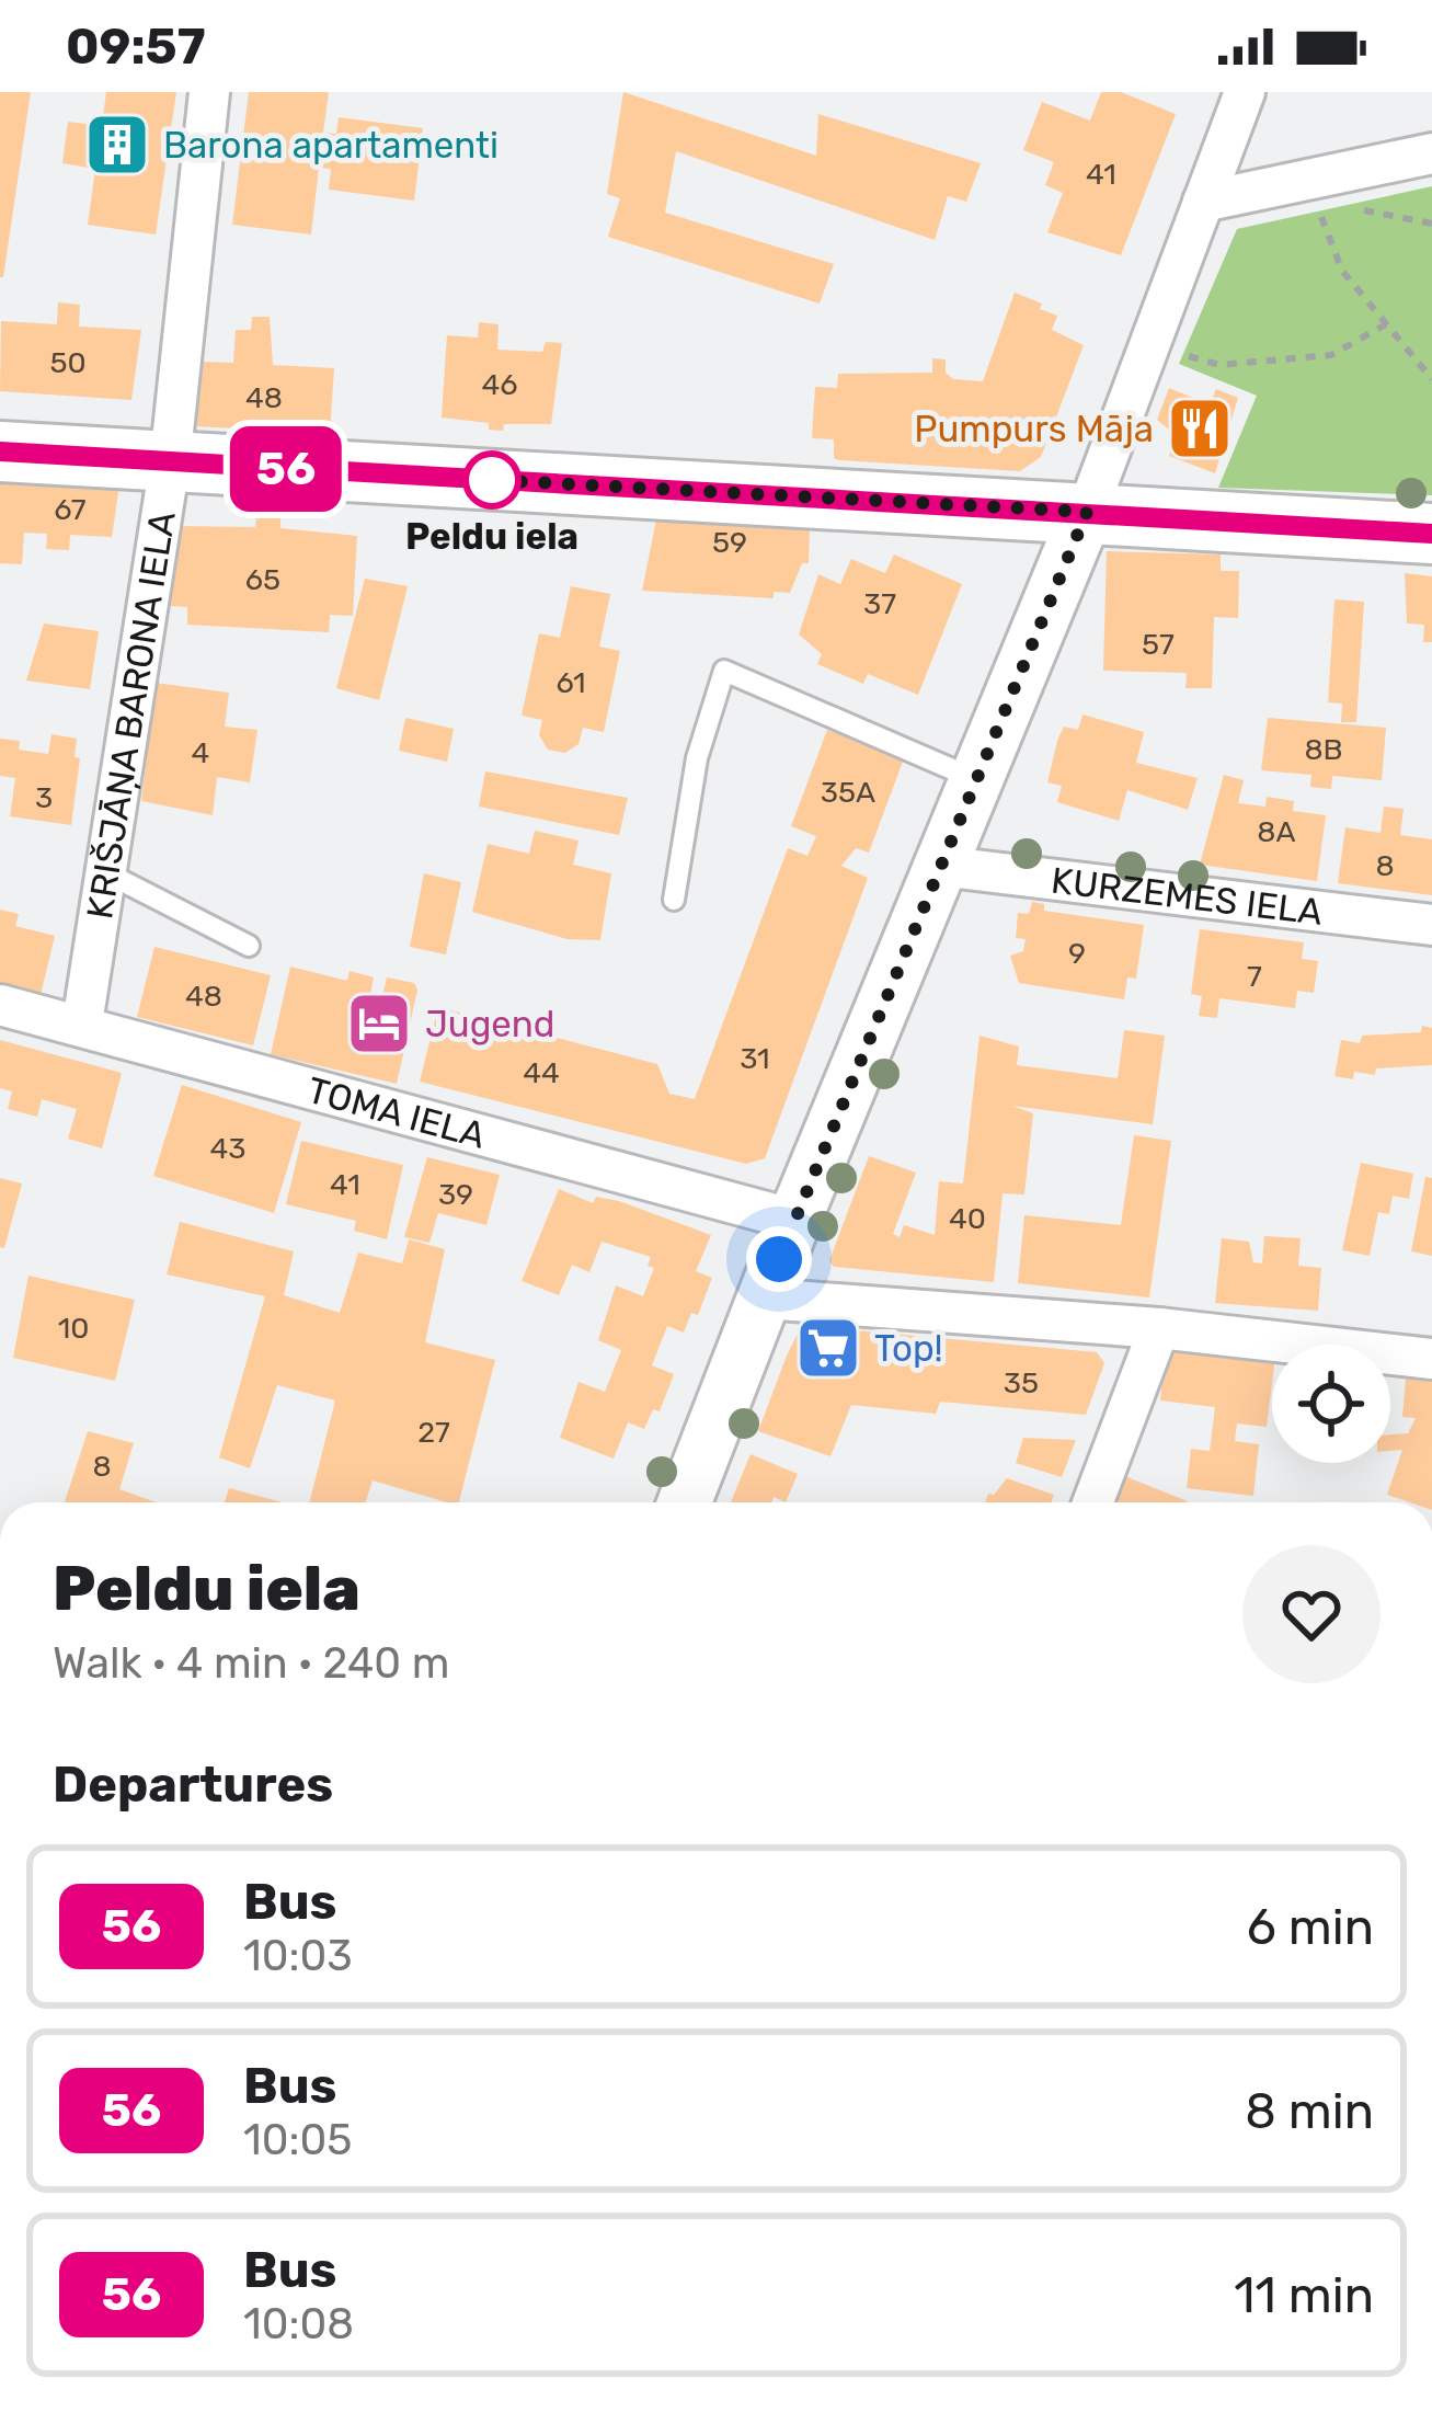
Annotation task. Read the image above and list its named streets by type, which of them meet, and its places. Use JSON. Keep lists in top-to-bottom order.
{
  "streets": {
    "street": ["KRIŠJĀŅA BARONA IELA", "KURZEMES IELA", "TOMA IELA"]
  },
  "crossings": [
    ["KRIŠJĀŅA BARONA IELA", "TOMA IELA"]
  ],
  "places": {
    "building": ["Barona apartamenti"],
    "restaurant": ["Pumpurs Māja"],
    "other": ["Peldu iela"],
    "hotel": ["Jugend"],
    "supermarket": ["Top!"]
  },
  "lines": ["bus line 56"],
  "house_numbers": [
    "41",
    "50",
    "46",
    "48",
    "67",
    "59",
    "65",
    "37",
    "57",
    "61",
    "8B",
    "4",
    "35A",
    "3",
    "8A",
    "8",
    "9",
    "7",
    "48",
    "31",
    "44",
    "43",
    "41",
    "39",
    "40",
    "10",
    "35",
    "27",
    "8"
  ],
  "page": {
    "status": "09:57",
    "on_map": "56",
    "heading": [
      ["Peldu iela", "Walk · 4 min · 240 m"],
      "Departures"
    ],
    "list": [
      {
        "mark": "56",
        "name": "Bus",
        "note": "10:03",
        "value": "6 min"
      },
      {
        "mark": "56",
        "name": "Bus",
        "note": "10:05",
        "value": "8 min"
      },
      {
        "mark": "56",
        "name": "Bus",
        "note": "10:08",
        "value": "11 min"
      }
    ]
  }
}
